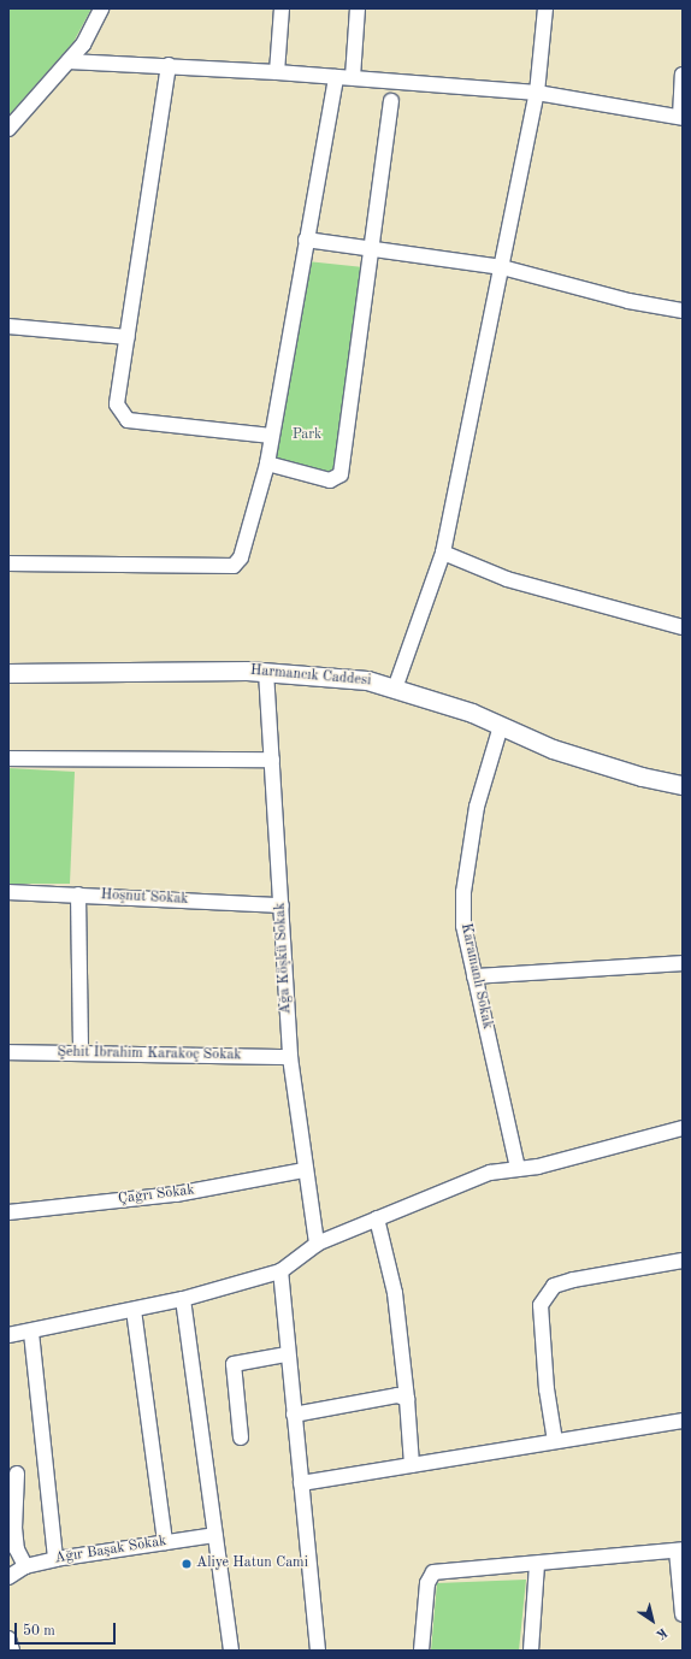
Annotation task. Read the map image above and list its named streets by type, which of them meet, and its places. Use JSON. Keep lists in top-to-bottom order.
{
  "streets": {
    "street": [
      "Harmancık Caddesi",
      "Hoşnut Sokak",
      "Ağa Köşkü Sokak",
      "Karamanlı Sokak",
      "Şehit İbrahim Karakoç Sokak",
      "Çağrı Sokak",
      "Ağır Başak Sokak"
    ]
  },
  "crossings": [
    ["Harmancık Caddesi", "Ağa Köşkü Sokak"],
    ["Harmancık Caddesi", "Karamanlı Sokak"],
    ["Hoşnut Sokak", "Ağa Köşkü Sokak"],
    ["Ağa Köşkü Sokak", "Şehit İbrahim Karakoç Sokak"],
    ["Ağa Köşkü Sokak", "Çağrı Sokak"]
  ],
  "parks": ["Park"],
  "places": ["Aliye Hatun Cami"],
  "scale_bar": "50 m",
  "north": "bottom right"
}
